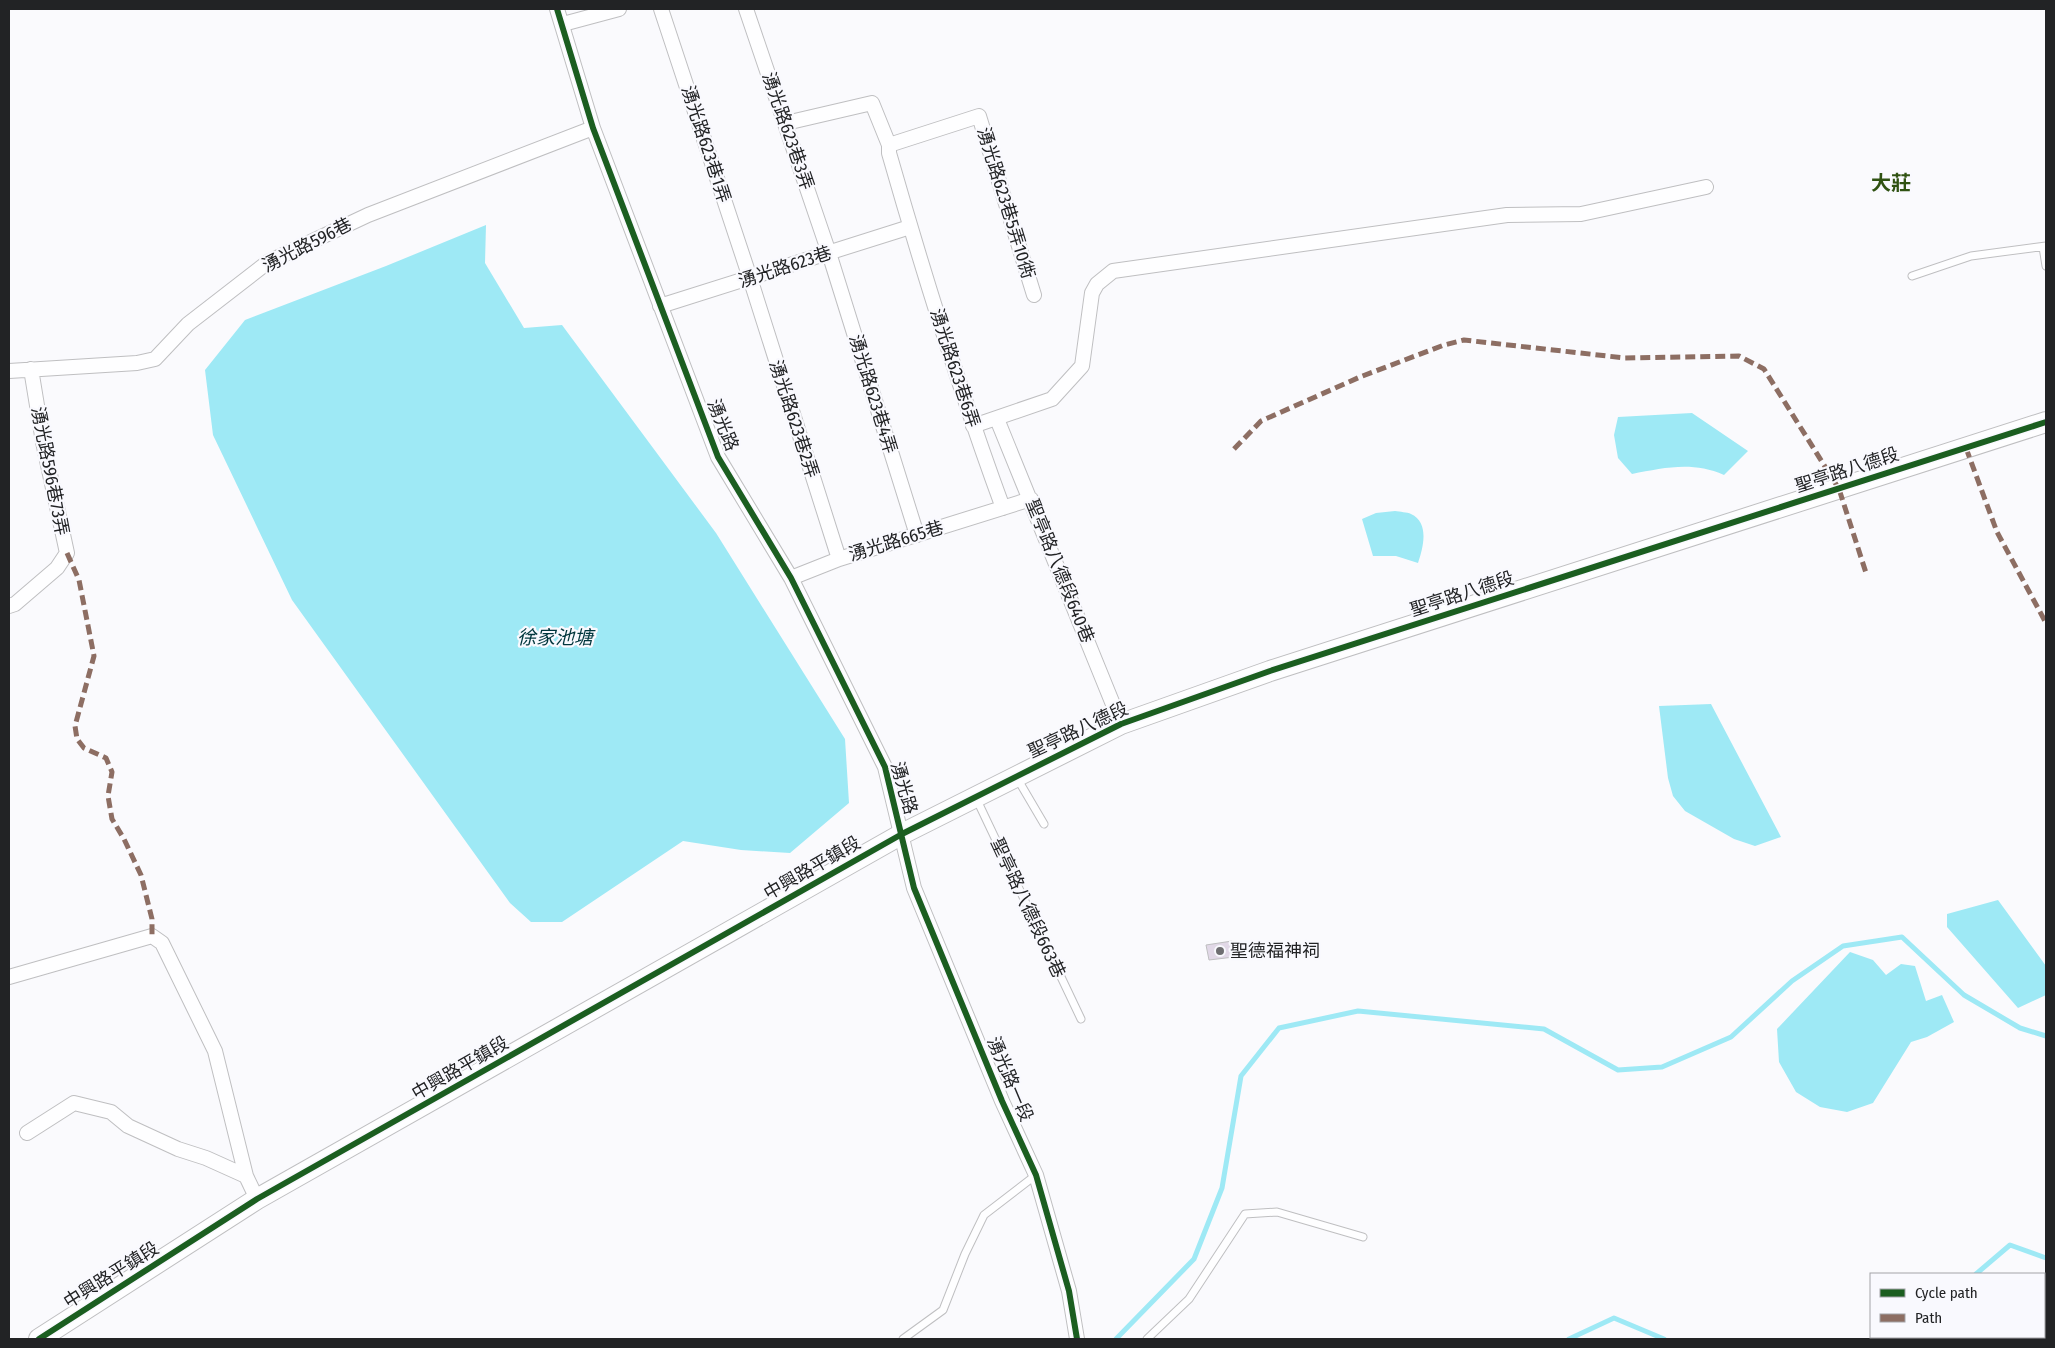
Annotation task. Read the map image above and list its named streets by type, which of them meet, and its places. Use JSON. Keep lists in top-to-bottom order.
{
  "streets": {
    "street": [
      "湧光路623巷3弄",
      "湧光路623巷1弄",
      "湧光路623巷5弄10衖",
      "湧光路596巷",
      "湧光路623巷",
      "湧光路623巷6弄",
      "湧光路623巷4弄",
      "湧光路623巷2弄",
      "湧光路",
      "聖亭路八德段",
      "湧光路596巷73弄",
      "湧光路665巷",
      "聖亭路八德段640巷",
      "中興路平鎮段",
      "湧光路一段"
    ],
    "lane": ["聖亭路八德段663巷"]
  },
  "crossings": [
    ["湧光路623巷3弄", "湧光路623巷"],
    ["湧光路623巷3弄", "湧光路623巷6弄"],
    ["湧光路623巷3弄", "湧光路623巷4弄"],
    ["湧光路623巷1弄", "湧光路623巷"],
    ["湧光路623巷1弄", "湧光路623巷2弄"],
    ["湧光路623巷5弄10衖", "湧光路623巷6弄"],
    ["湧光路596巷", "湧光路"],
    ["湧光路596巷", "湧光路596巷73弄"],
    ["湧光路623巷", "湧光路623巷6弄"],
    ["湧光路623巷", "湧光路623巷4弄"],
    ["湧光路623巷", "湧光路623巷2弄"],
    ["湧光路623巷", "湧光路"],
    ["湧光路623巷6弄", "湧光路665巷"],
    ["湧光路623巷4弄", "湧光路665巷"],
    ["湧光路623巷2弄", "湧光路665巷"],
    ["湧光路", "聖亭路八德段"],
    ["湧光路", "湧光路665巷"],
    ["湧光路", "中興路平鎮段"],
    ["湧光路", "湧光路一段"],
    ["聖亭路八德段", "聖亭路八德段640巷"],
    ["聖亭路八德段", "中興路平鎮段"],
    ["聖亭路八德段", "聖亭路八德段663巷"],
    ["聖亭路八德段", "湧光路一段"],
    ["湧光路665巷", "聖亭路八德段640巷"],
    ["中興路平鎮段", "湧光路一段"]
  ],
  "districts": ["大莊"],
  "water": ["徐家池塘"],
  "places": ["聖德福神祠"],
  "legend": ["Cycle path", "Path"]
}
